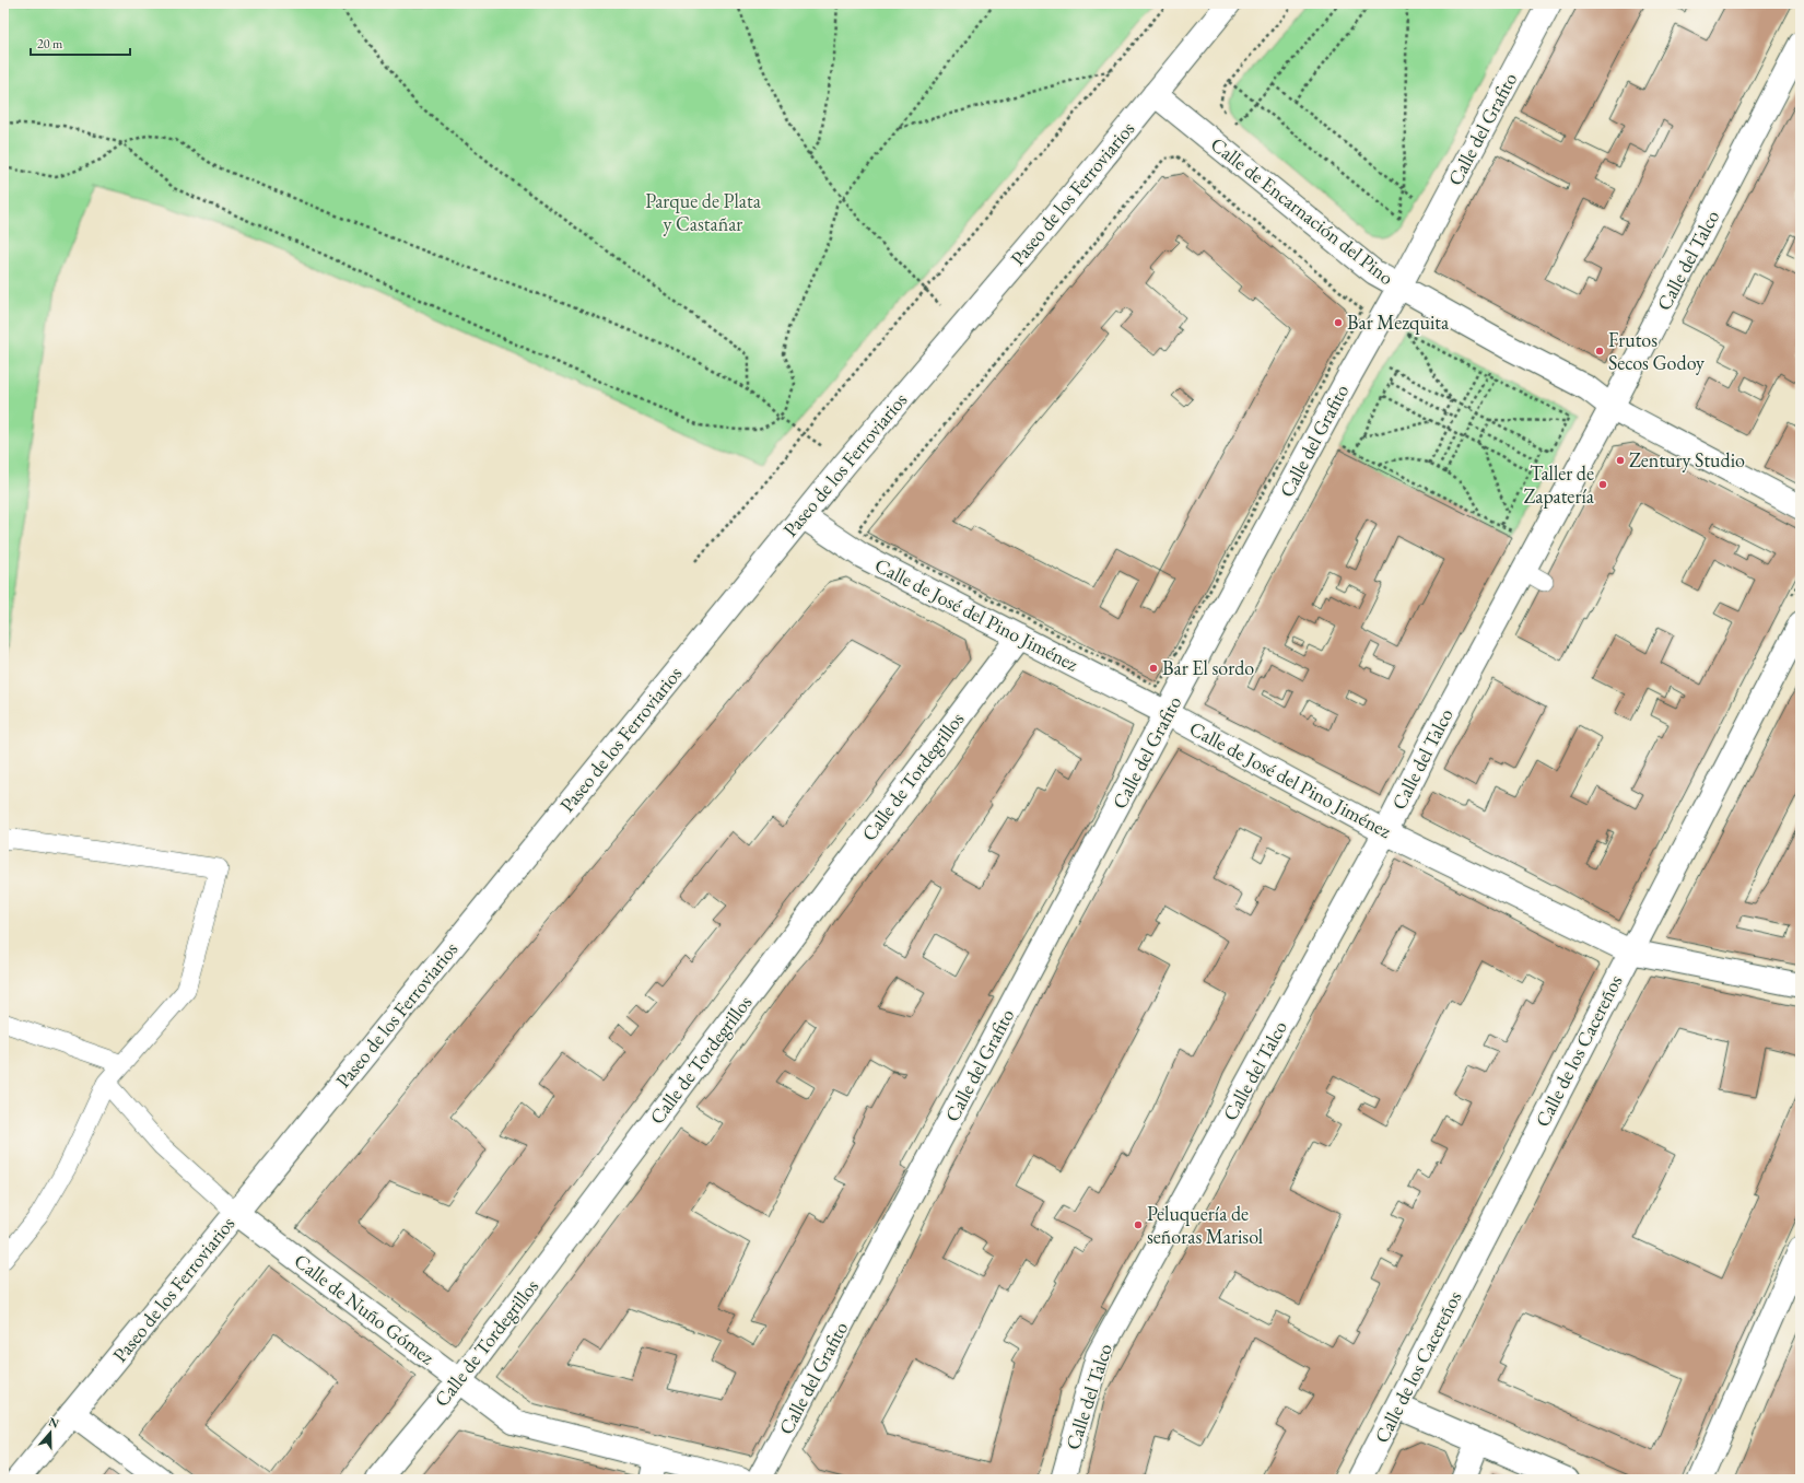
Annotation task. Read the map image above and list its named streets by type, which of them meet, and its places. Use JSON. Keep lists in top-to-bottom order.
{
  "streets": {
    "street": [
      "Calle del Grafito",
      "Paseo de los Ferroviarios",
      "Calle de Encarnación del Pino",
      "Calle del Talco",
      "Calle de José del Pino Jiménez",
      "Calle de Tordegrillos",
      "Calle de los Cacereños",
      "Calle de Nuño Gómez"
    ]
  },
  "crossings": [
    ["Calle del Grafito", "Calle de Encarnación del Pino"],
    ["Calle del Grafito", "Calle de José del Pino Jiménez"],
    ["Paseo de los Ferroviarios", "Calle de Encarnación del Pino"],
    ["Paseo de los Ferroviarios", "Calle de José del Pino Jiménez"],
    ["Paseo de los Ferroviarios", "Calle de Nuño Gómez"],
    ["Calle de Encarnación del Pino", "Calle del Talco"],
    ["Calle del Talco", "Calle de José del Pino Jiménez"],
    ["Calle de José del Pino Jiménez", "Calle de Tordegrillos"],
    ["Calle de José del Pino Jiménez", "Calle de los Cacereños"],
    ["Calle de Tordegrillos", "Calle de Nuño Gómez"]
  ],
  "parks": ["Parque de Plata y Castañar"],
  "places": [
    "Bar Mezquita",
    "Frutos Secos Godoy",
    "Zentury Studio",
    "Taller de Zapatería",
    "Bar El sordo",
    "Peluquería de señoras Marisol"
  ],
  "scale_bar": "20 m",
  "north": "top"
}
